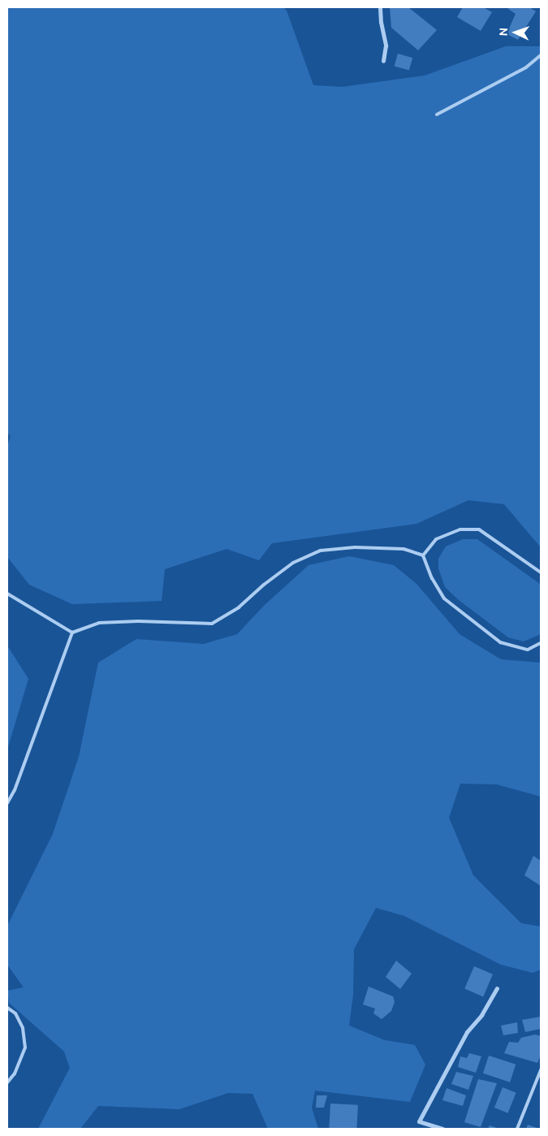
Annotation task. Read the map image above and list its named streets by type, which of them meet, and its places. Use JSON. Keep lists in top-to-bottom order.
{
  "north": "left"
}
